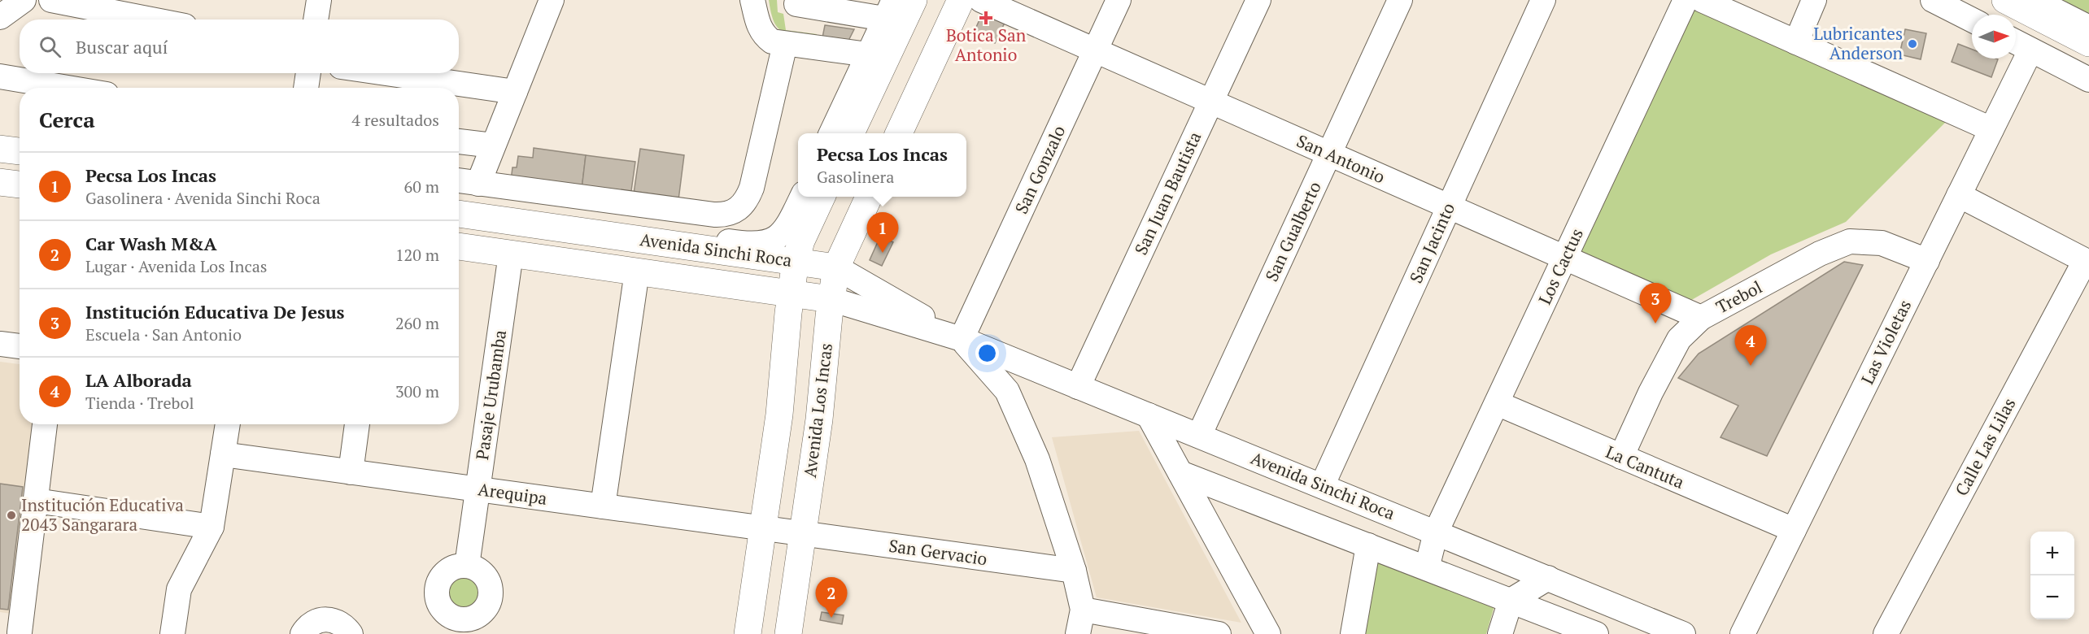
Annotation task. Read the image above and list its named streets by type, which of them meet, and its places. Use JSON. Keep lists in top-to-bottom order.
{
  "streets": {
    "main road": ["Avenida Sinchi Roca", "Avenida Los Incas"],
    "street": [
      "San Antonio",
      "San Gonzalo",
      "San Juan Bautista",
      "San Gualberto",
      "San Jacinto",
      "Los Cactus",
      "Trebol",
      "Las Violetas",
      "Pasaje Urubamba",
      "Calle Las Lilas",
      "La Cantuta",
      "Arequipa",
      "San Gervacio"
    ]
  },
  "crossings": [
    ["San Antonio", "San Gonzalo"],
    ["San Antonio", "San Juan Bautista"],
    ["San Antonio", "San Gualberto"],
    ["San Antonio", "San Jacinto"],
    ["San Antonio", "Los Cactus"],
    ["San Antonio", "Trebol"],
    ["San Gonzalo", "Avenida Sinchi Roca"],
    ["San Juan Bautista", "Avenida Sinchi Roca"],
    ["San Gualberto", "Avenida Sinchi Roca"],
    ["San Jacinto", "Avenida Sinchi Roca"],
    ["Avenida Sinchi Roca", "Los Cactus"],
    ["Avenida Sinchi Roca", "Pasaje Urubamba"],
    ["Avenida Sinchi Roca", "Avenida Los Incas"],
    ["Los Cactus", "La Cantuta"],
    ["Trebol", "Las Violetas"],
    ["Trebol", "La Cantuta"],
    ["Las Violetas", "La Cantuta"],
    ["Pasaje Urubamba", "Arequipa"],
    ["Avenida Los Incas", "Arequipa"],
    ["Avenida Los Incas", "San Gervacio"],
    ["Arequipa", "San Gervacio"]
  ],
  "places": {
    "health": ["Botica San Antonio"],
    "other": ["Lubricantes Anderson", "Institución Educativa 2043 Sangarara"]
  },
  "north": "right",
  "page": {
    "search": "Buscar aquí",
    "heading": ["Cerca", "4 resultados"],
    "popup": ["Pecsa Los Incas", "Gasolinera"],
    "list": [
      {
        "mark": "1",
        "name": "Pecsa Los Incas",
        "note": "Gasolinera · Avenida Sinchi Roca",
        "value": "60 m"
      },
      {
        "mark": "2",
        "name": "Car Wash M&A",
        "note": "Lugar · Avenida Los Incas",
        "value": "120 m"
      },
      {
        "mark": "3",
        "name": "Institución Educativa De Jesus",
        "note": "Escuela · San Antonio",
        "value": "260 m"
      },
      {
        "mark": "4",
        "name": "LA Alborada",
        "note": "Tienda · Trebol",
        "value": "300 m"
      }
    ],
    "pins": [
      "1",
      "3",
      "4",
      "2"
    ],
    "map_buttons": ["+", "−"]
  }
}
